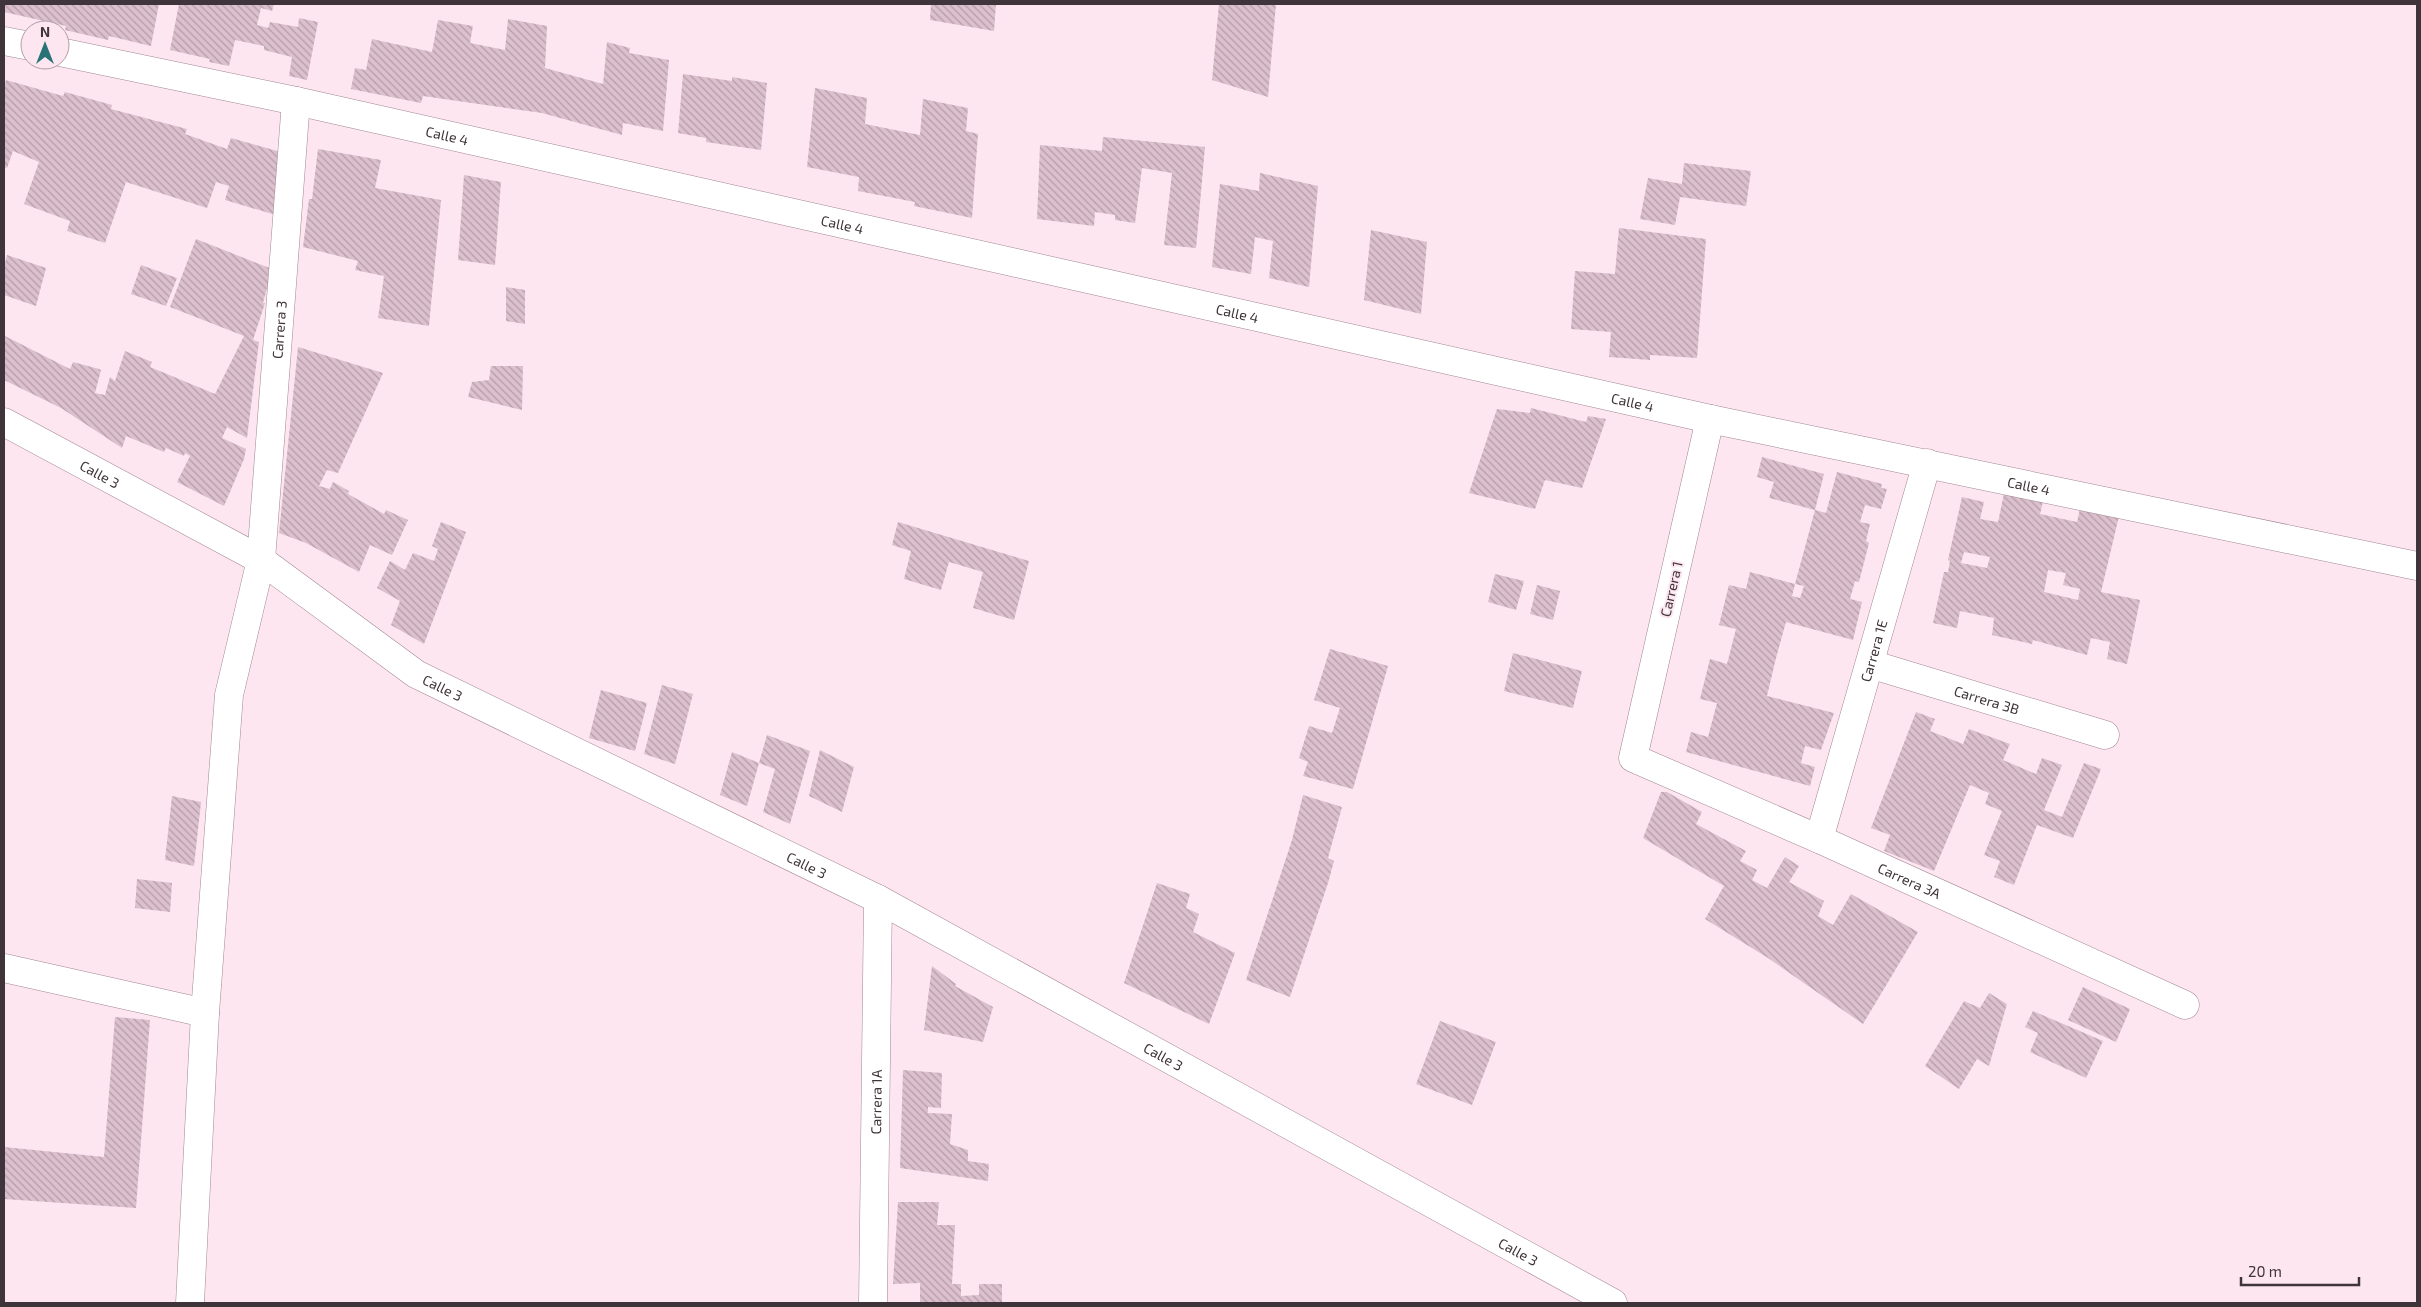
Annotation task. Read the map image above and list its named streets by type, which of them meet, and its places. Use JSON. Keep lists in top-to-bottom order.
{
  "streets": {
    "street": [
      "Calle 4",
      "Carrera 3",
      "Calle 3",
      "Carrera 1",
      "Carrera 1E",
      "Carrera 3B",
      "Carrera 3A",
      "Carrera 1A"
    ]
  },
  "crossings": [
    ["Calle 4", "Carrera 3"],
    ["Calle 4", "Carrera 1"],
    ["Calle 4", "Carrera 1E"],
    ["Carrera 3", "Calle 3"],
    ["Calle 3", "Carrera 1A"],
    ["Carrera 1", "Carrera 3A"],
    ["Carrera 1E", "Carrera 3B"],
    ["Carrera 1E", "Carrera 3A"]
  ],
  "scale_bar": "20 m",
  "north": "top"
}
